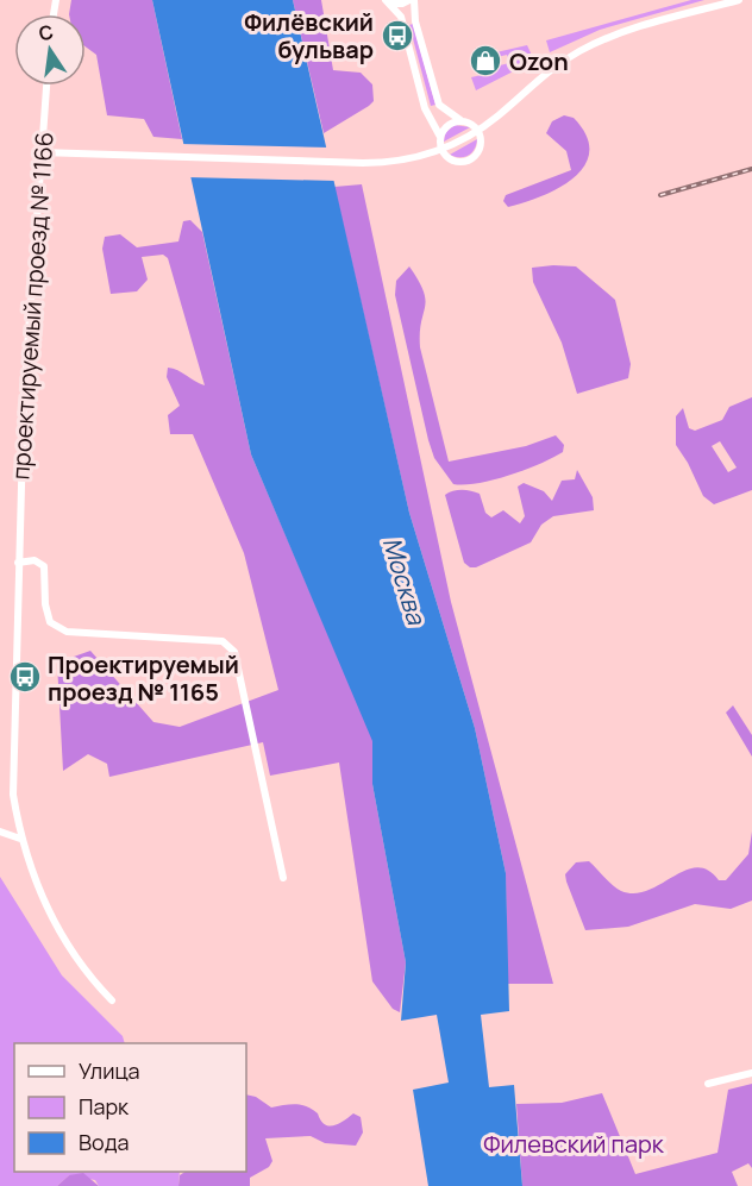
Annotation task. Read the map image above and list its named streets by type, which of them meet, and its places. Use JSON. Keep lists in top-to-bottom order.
{
  "streets": {
    "street": ["проектируемый проезд № 1166"]
  },
  "water": ["Москва"],
  "parks": ["Филевский парк"],
  "places": {
    "bus stop": ["Филёвский бульвар", "Проектируемый проезд № 1165"],
    "shop": ["Ozon"]
  },
  "legend": ["Улица", "Парк", "Вода"],
  "north": "top"
}
